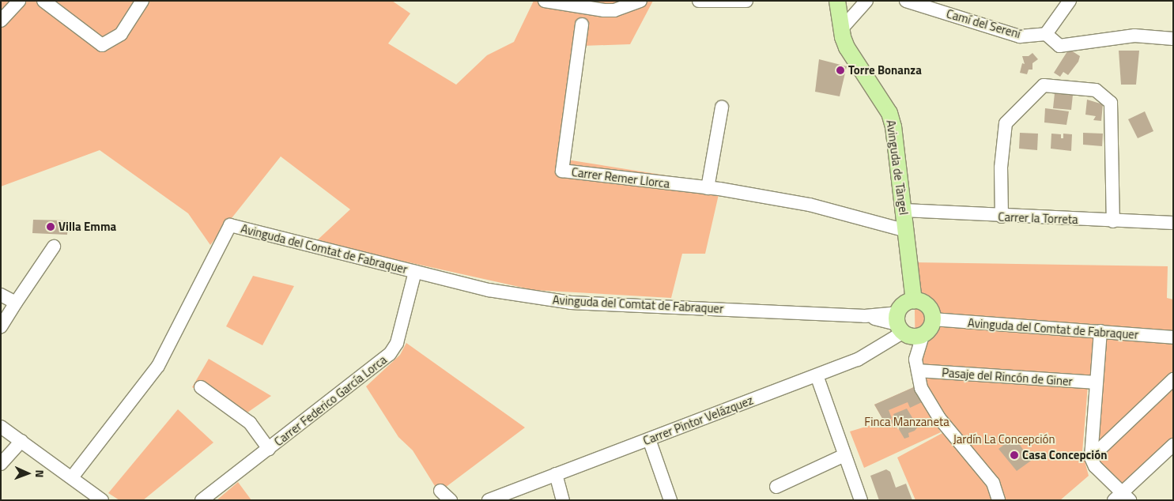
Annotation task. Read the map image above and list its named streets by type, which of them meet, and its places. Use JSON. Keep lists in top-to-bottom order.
{
  "streets": {
    "main road": ["Avinguda de Tàngel"],
    "street": [
      "Camí del Serení",
      "Carrer Remer Llorca",
      "Carrer la Torreta",
      "Avinguda del Comtat de Fabraquer",
      "Pasaje del Rincón de Giner",
      "Carrer Federico García Lorca",
      "Carrer Pintor Velázquez"
    ]
  },
  "crossings": [
    ["Avinguda de Tàngel", "Carrer Remer Llorca"],
    ["Avinguda de Tàngel", "Carrer la Torreta"],
    ["Avinguda de Tàngel", "Avinguda del Comtat de Fabraquer"],
    ["Avinguda de Tàngel", "Carrer Pintor Velázquez"],
    ["Avinguda del Comtat de Fabraquer", "Carrer Federico García Lorca"],
    ["Avinguda del Comtat de Fabraquer", "Carrer Pintor Velázquez"]
  ],
  "parks": ["Finca Manzaneta", "Jardín La Concepción"],
  "places": ["Torre Bonanza", "Villa Emma", "Casa Concepción"],
  "north": "right"
}
